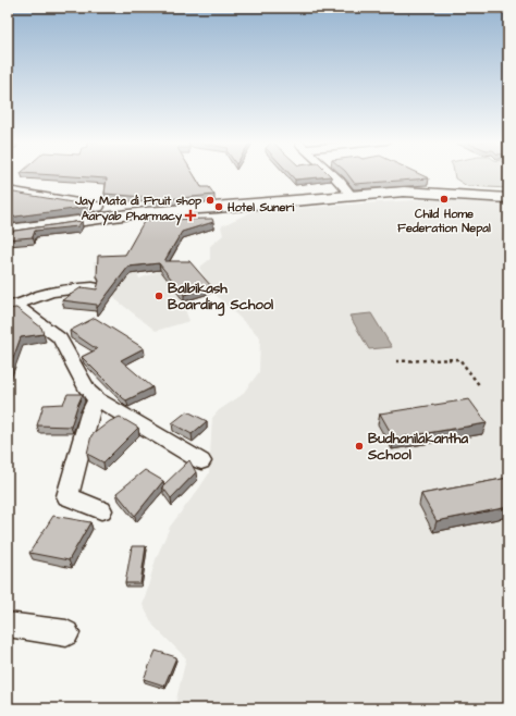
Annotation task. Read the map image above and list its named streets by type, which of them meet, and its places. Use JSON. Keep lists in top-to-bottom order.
{
  "places": {
    "other": [
      "Child Home Federation Nepal",
      "Jay Mata di Fruit shop",
      "Hotel Suneri",
      "Balbikash Boarding School",
      "Budhanilakantha School"
    ],
    "health": ["Aaryab Pharmacy"]
  }
}
